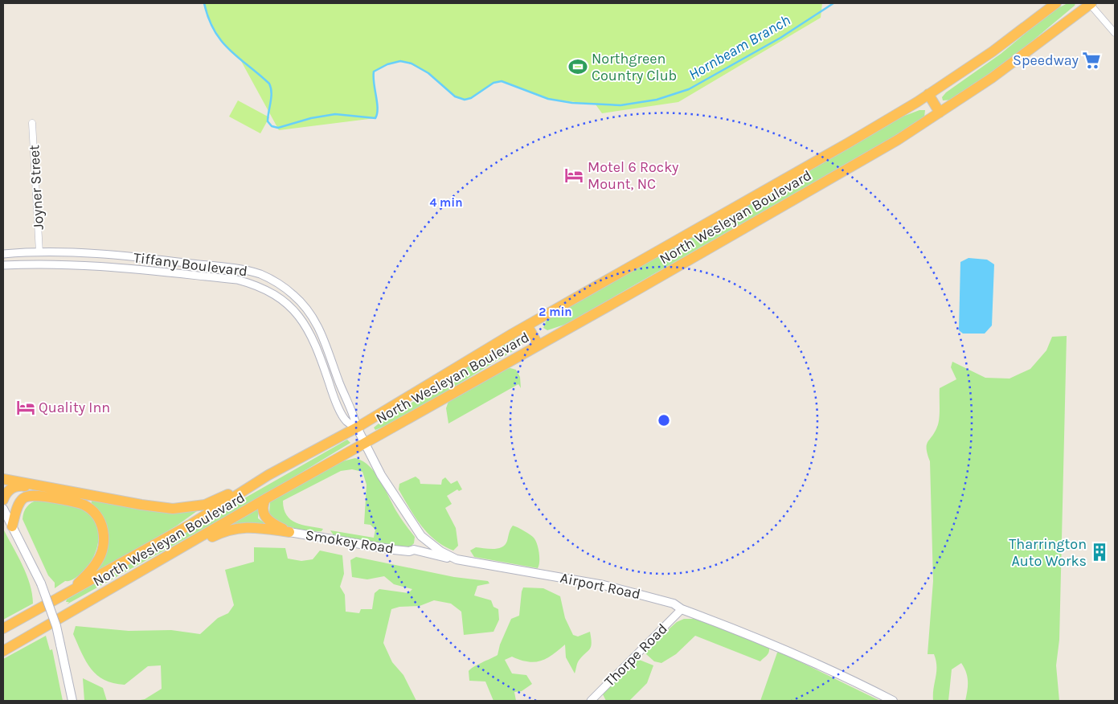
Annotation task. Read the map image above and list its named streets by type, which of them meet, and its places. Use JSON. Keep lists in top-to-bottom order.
{
  "streets": {
    "highway": ["North Wesleyan Boulevard"],
    "main road": ["Smokey Road", "Airport Road"],
    "street": ["Joyner Street", "Tiffany Boulevard", "Thorpe Road"]
  },
  "crossings": [
    ["Joyner Street", "Tiffany Boulevard"],
    ["North Wesleyan Boulevard", "Tiffany Boulevard"],
    ["North Wesleyan Boulevard", "Airport Road"],
    ["Tiffany Boulevard", "Airport Road"],
    ["Smokey Road", "Airport Road"],
    ["Airport Road", "Thorpe Road"]
  ],
  "water": ["Hornbeam Branch"],
  "places": {
    "supermarket": ["Speedway"],
    "sports": ["Northgreen Country Club"],
    "hotel": ["Motel 6 Rocky Mount, NC", "Quality Inn"],
    "building": ["Tharrington Auto Works"]
  },
  "rings": ["4 min", "2 min"]
}
